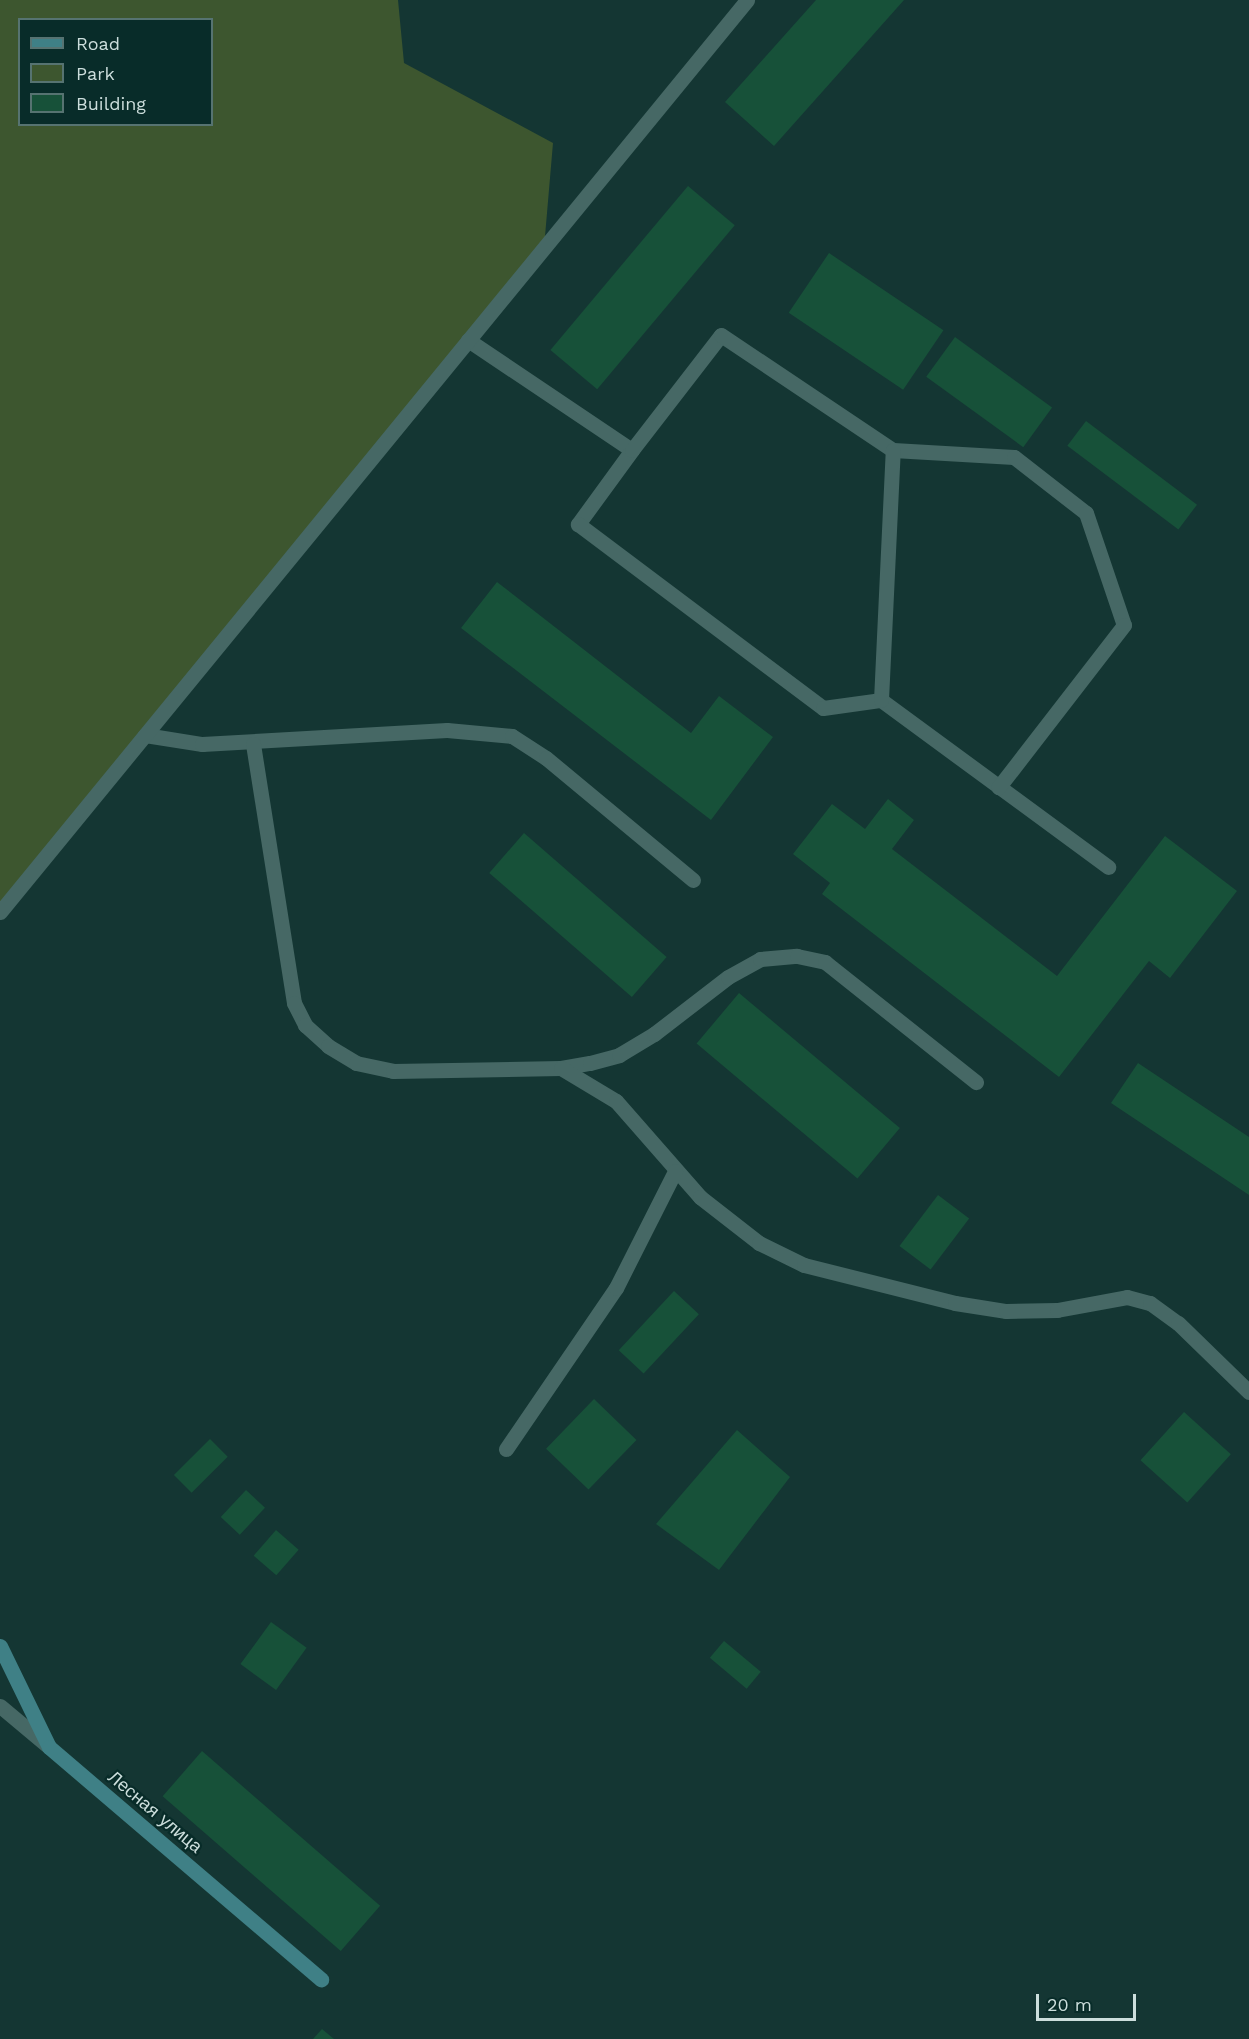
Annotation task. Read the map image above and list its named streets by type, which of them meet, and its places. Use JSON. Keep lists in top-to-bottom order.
{
  "streets": {
    "street": ["Лесная улица"]
  },
  "legend": ["Road", "Park", "Building"],
  "scale_bar": "20 m"
}
